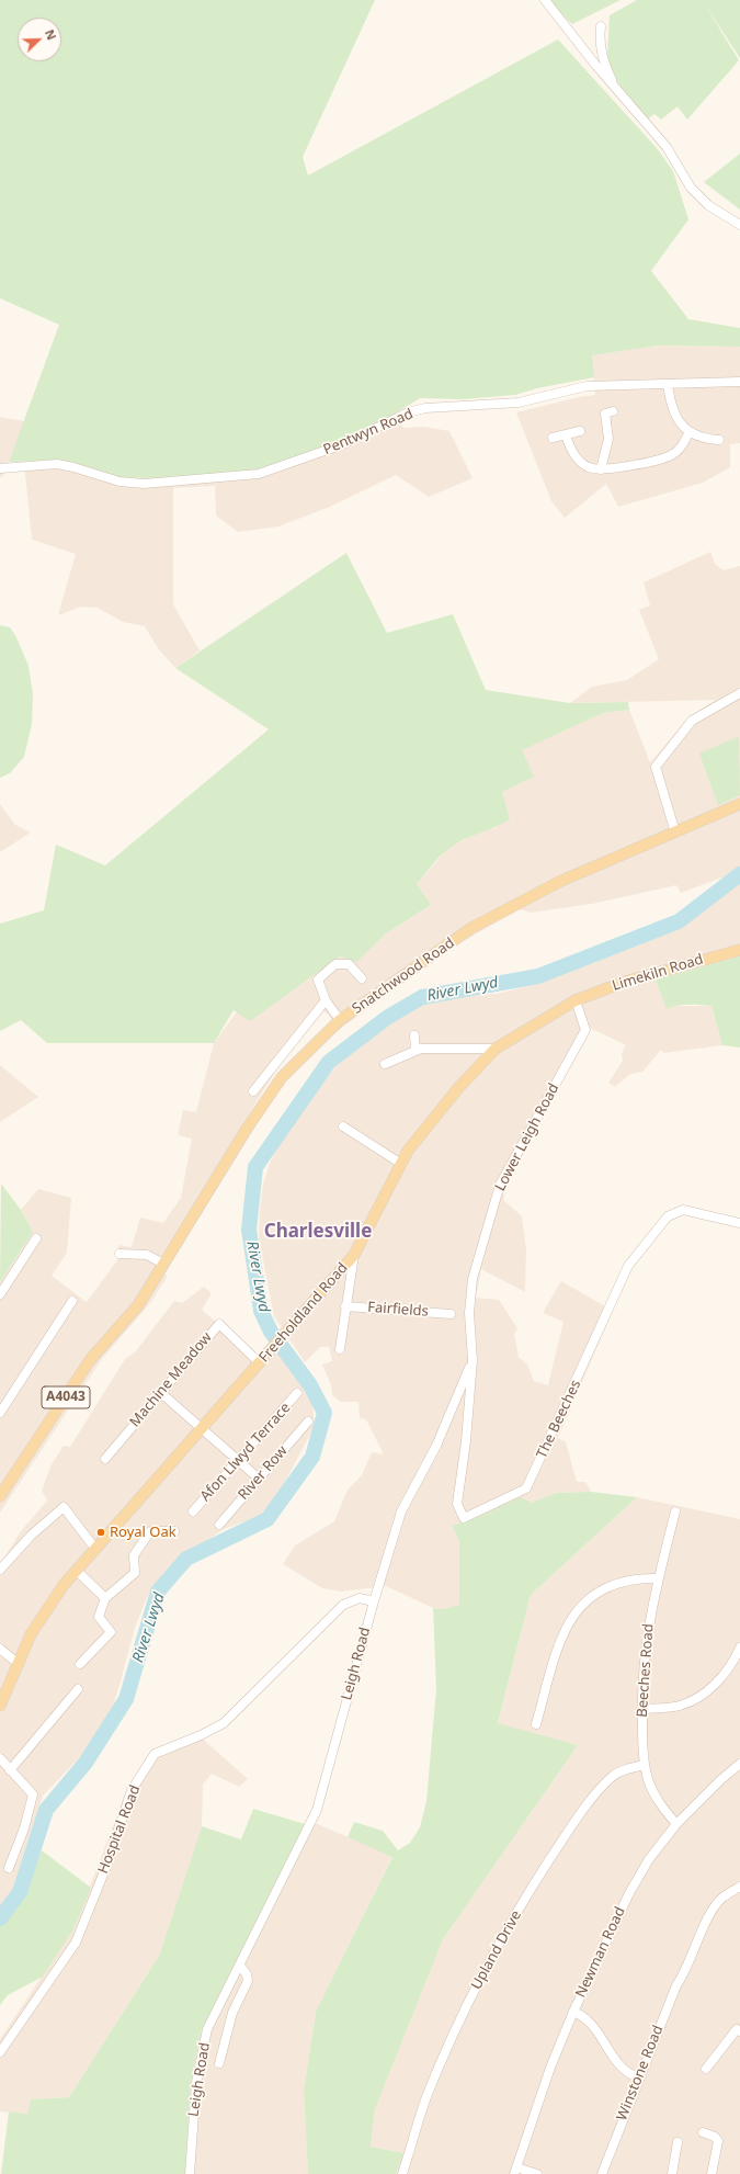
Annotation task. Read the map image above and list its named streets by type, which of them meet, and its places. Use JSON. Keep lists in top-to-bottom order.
{
  "streets": {
    "main road": [
      "Limekiln Road",
      "Snatchwood Road",
      "Freeholdland Road",
      "A4043"
    ],
    "street": [
      "Pentwyn Road",
      "Lower Leigh Road",
      "Fairfields",
      "Machine Meadow",
      "The Beeches",
      "Afon Llwyd Terrace",
      "River Row",
      "Leigh Road",
      "Beeches Road",
      "Hospital Road",
      "Upland Drive",
      "Newman Road",
      "Winstone Road"
    ]
  },
  "crossings": [
    ["Limekiln Road", "Lower Leigh Road"],
    ["Limekiln Road", "Freeholdland Road"],
    ["Snatchwood Road", "A4043"],
    ["Lower Leigh Road", "Freeholdland Road"],
    ["Lower Leigh Road", "The Beeches"],
    ["Lower Leigh Road", "Leigh Road"],
    ["Freeholdland Road", "Machine Meadow"],
    ["The Beeches", "Leigh Road"],
    ["Leigh Road", "Hospital Road"],
    ["Beeches Road", "Upland Drive"],
    ["Beeches Road", "Newman Road"]
  ],
  "districts": ["Charlesville"],
  "water": ["River Lwyd"],
  "places": ["Royal Oak"],
  "north": "top right"
}
